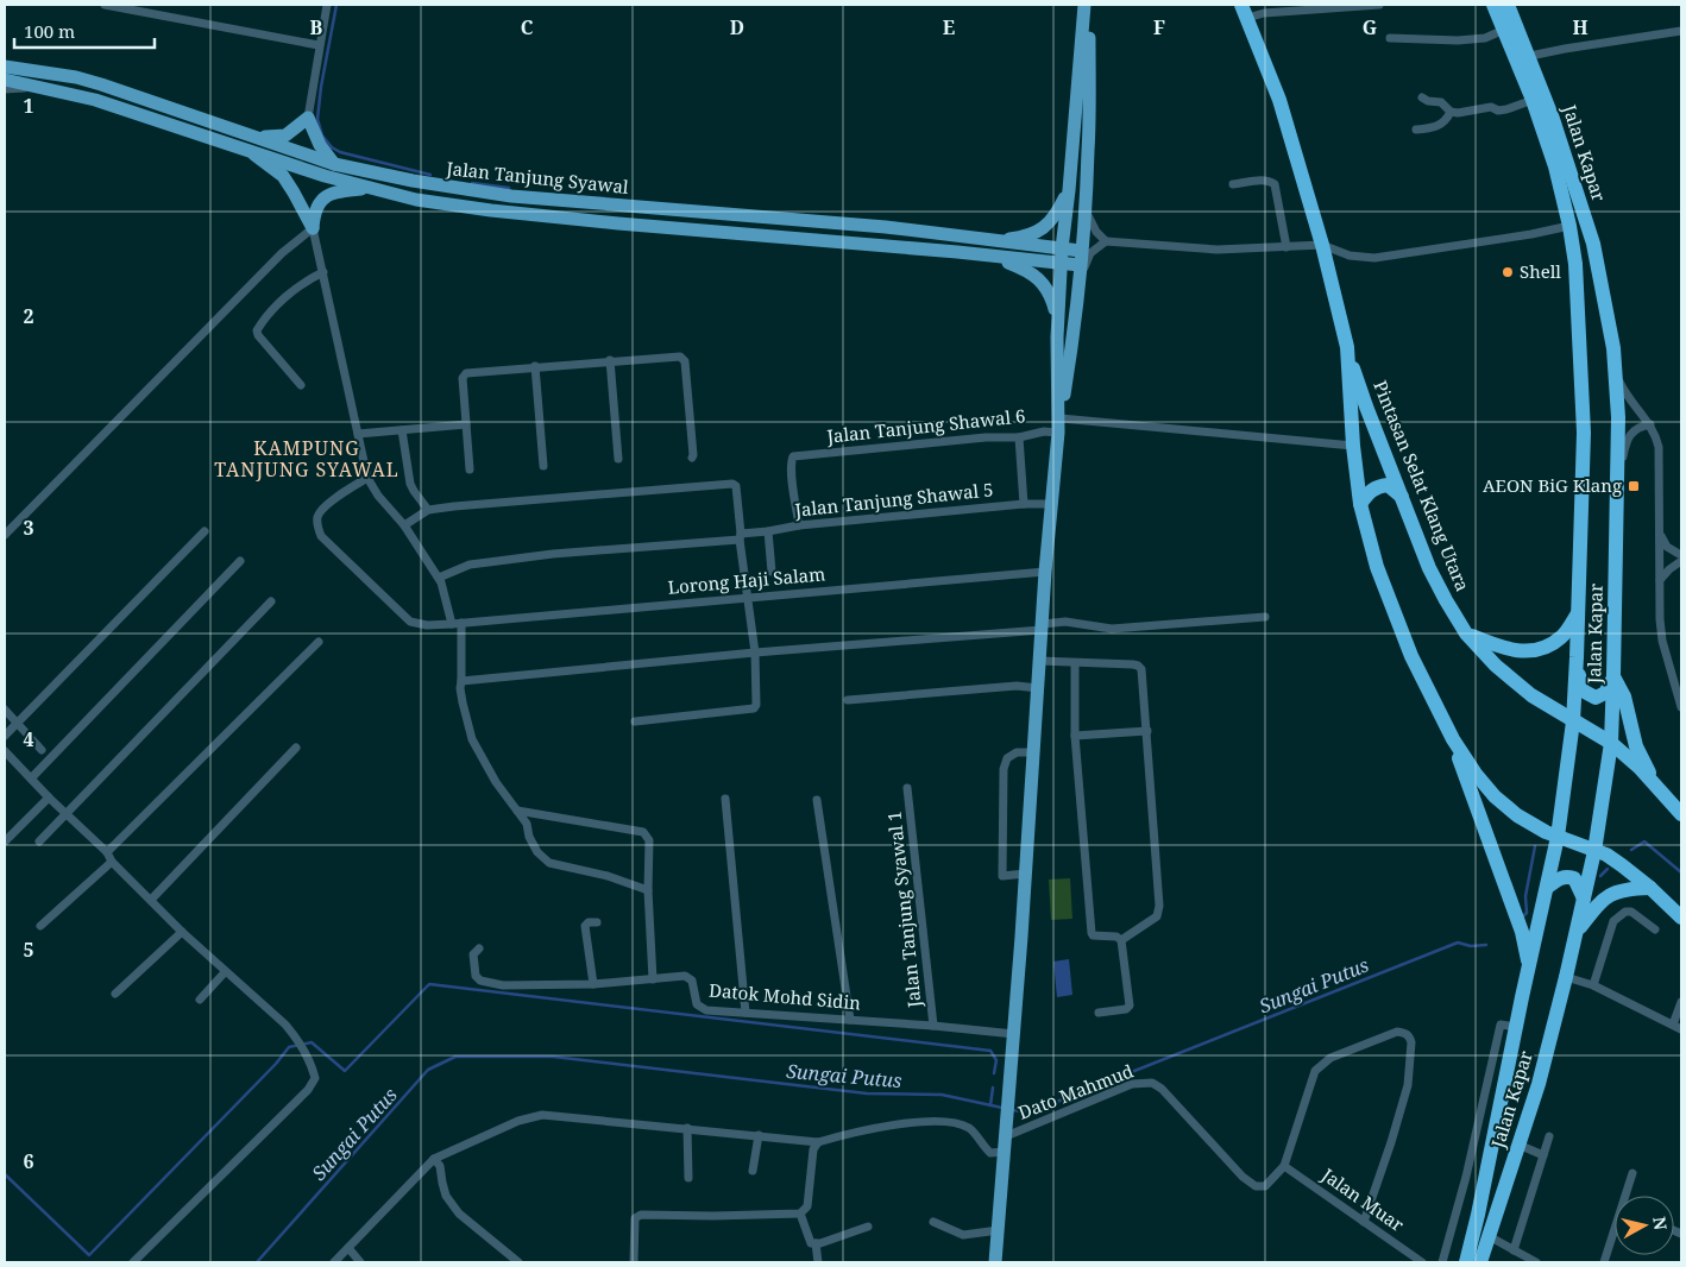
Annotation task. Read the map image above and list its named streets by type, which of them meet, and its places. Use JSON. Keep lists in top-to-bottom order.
{
  "streets": {
    "highway": ["Jalan Kapar", "Pintasan Selat Klang Utara"],
    "main road": ["Jalan Tanjung Syawal"],
    "street": [
      "Jalan Tanjung Shawal 6",
      "Jalan Tanjung Shawal 5",
      "Lorong Haji Salam",
      "Jalan Tanjung Syawal 1",
      "Datok Mohd Sidin",
      "Dato Mahmud",
      "Jalan Muar"
    ]
  },
  "crossings": [
    ["Jalan Kapar", "Pintasan Selat Klang Utara"],
    ["Jalan Tanjung Shawal 6", "Pintasan Selat Klang Utara"],
    ["Jalan Tanjung Shawal 6", "Jalan Tanjung Shawal 5"],
    ["Jalan Tanjung Syawal 1", "Datok Mohd Sidin"],
    ["Dato Mahmud", "Jalan Muar"]
  ],
  "districts": ["KAMPUNG TANJUNG SYAWAL"],
  "water": ["Sungai Putus"],
  "places": {
    "other": ["Shell"],
    "transit": ["AEON BiG Klang"]
  },
  "scale_bar": "100 m",
  "north": "right",
  "grid": {
    "columns": [
      "B",
      "C",
      "D",
      "E",
      "F",
      "G",
      "H"
    ],
    "rows": [
      "1",
      "2",
      "3",
      "4",
      "5",
      "6"
    ]
  }
}
